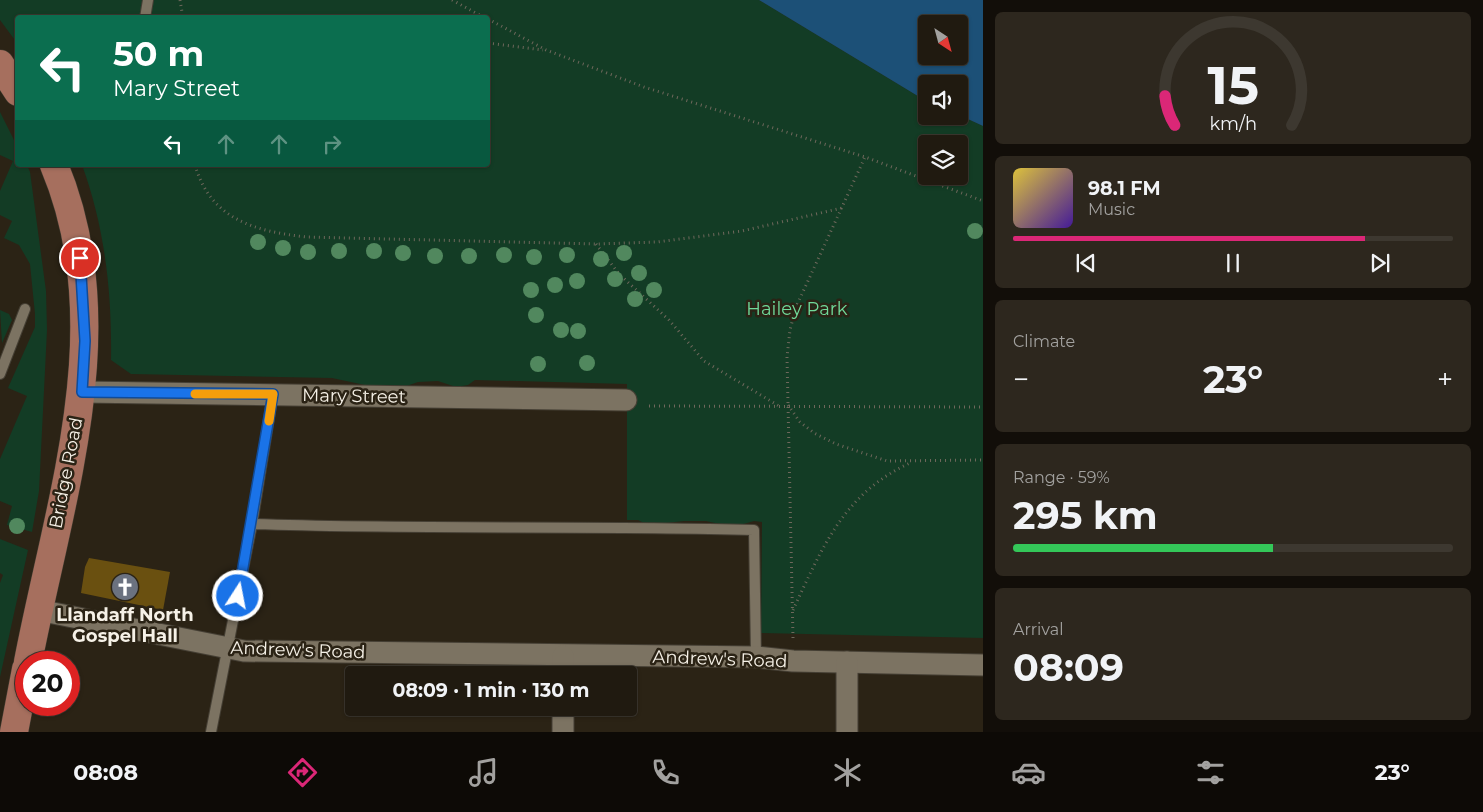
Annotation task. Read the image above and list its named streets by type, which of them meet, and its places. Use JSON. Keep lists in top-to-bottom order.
{
  "streets": {
    "main road": ["Bridge Road"],
    "street": ["Mary Street", "Andrew's Road"]
  },
  "crossings": [
    ["Mary Street", "Bridge Road"],
    ["Bridge Road", "Andrew's Road"]
  ],
  "parks": ["Hailey Park"],
  "places": {
    "church": ["Llandaff North Gospel Hall"]
  },
  "north": "bottom right",
  "page": {
    "turn": ["50 m", "Mary Street"],
    "song": ["98.1 FM", "Music"],
    "tile": [
      "Climate",
      ["Range · 59%", "295 km"],
      ["Arrival", "08:09"]
    ],
    "heat": ["−", "23°", "+"],
    "limit": "20",
    "trip": "08:09 · 1 min · 130 m",
    "tabs": ["08:08", "23°"],
    "gauge": ["15", "km/h"]
  }
}
